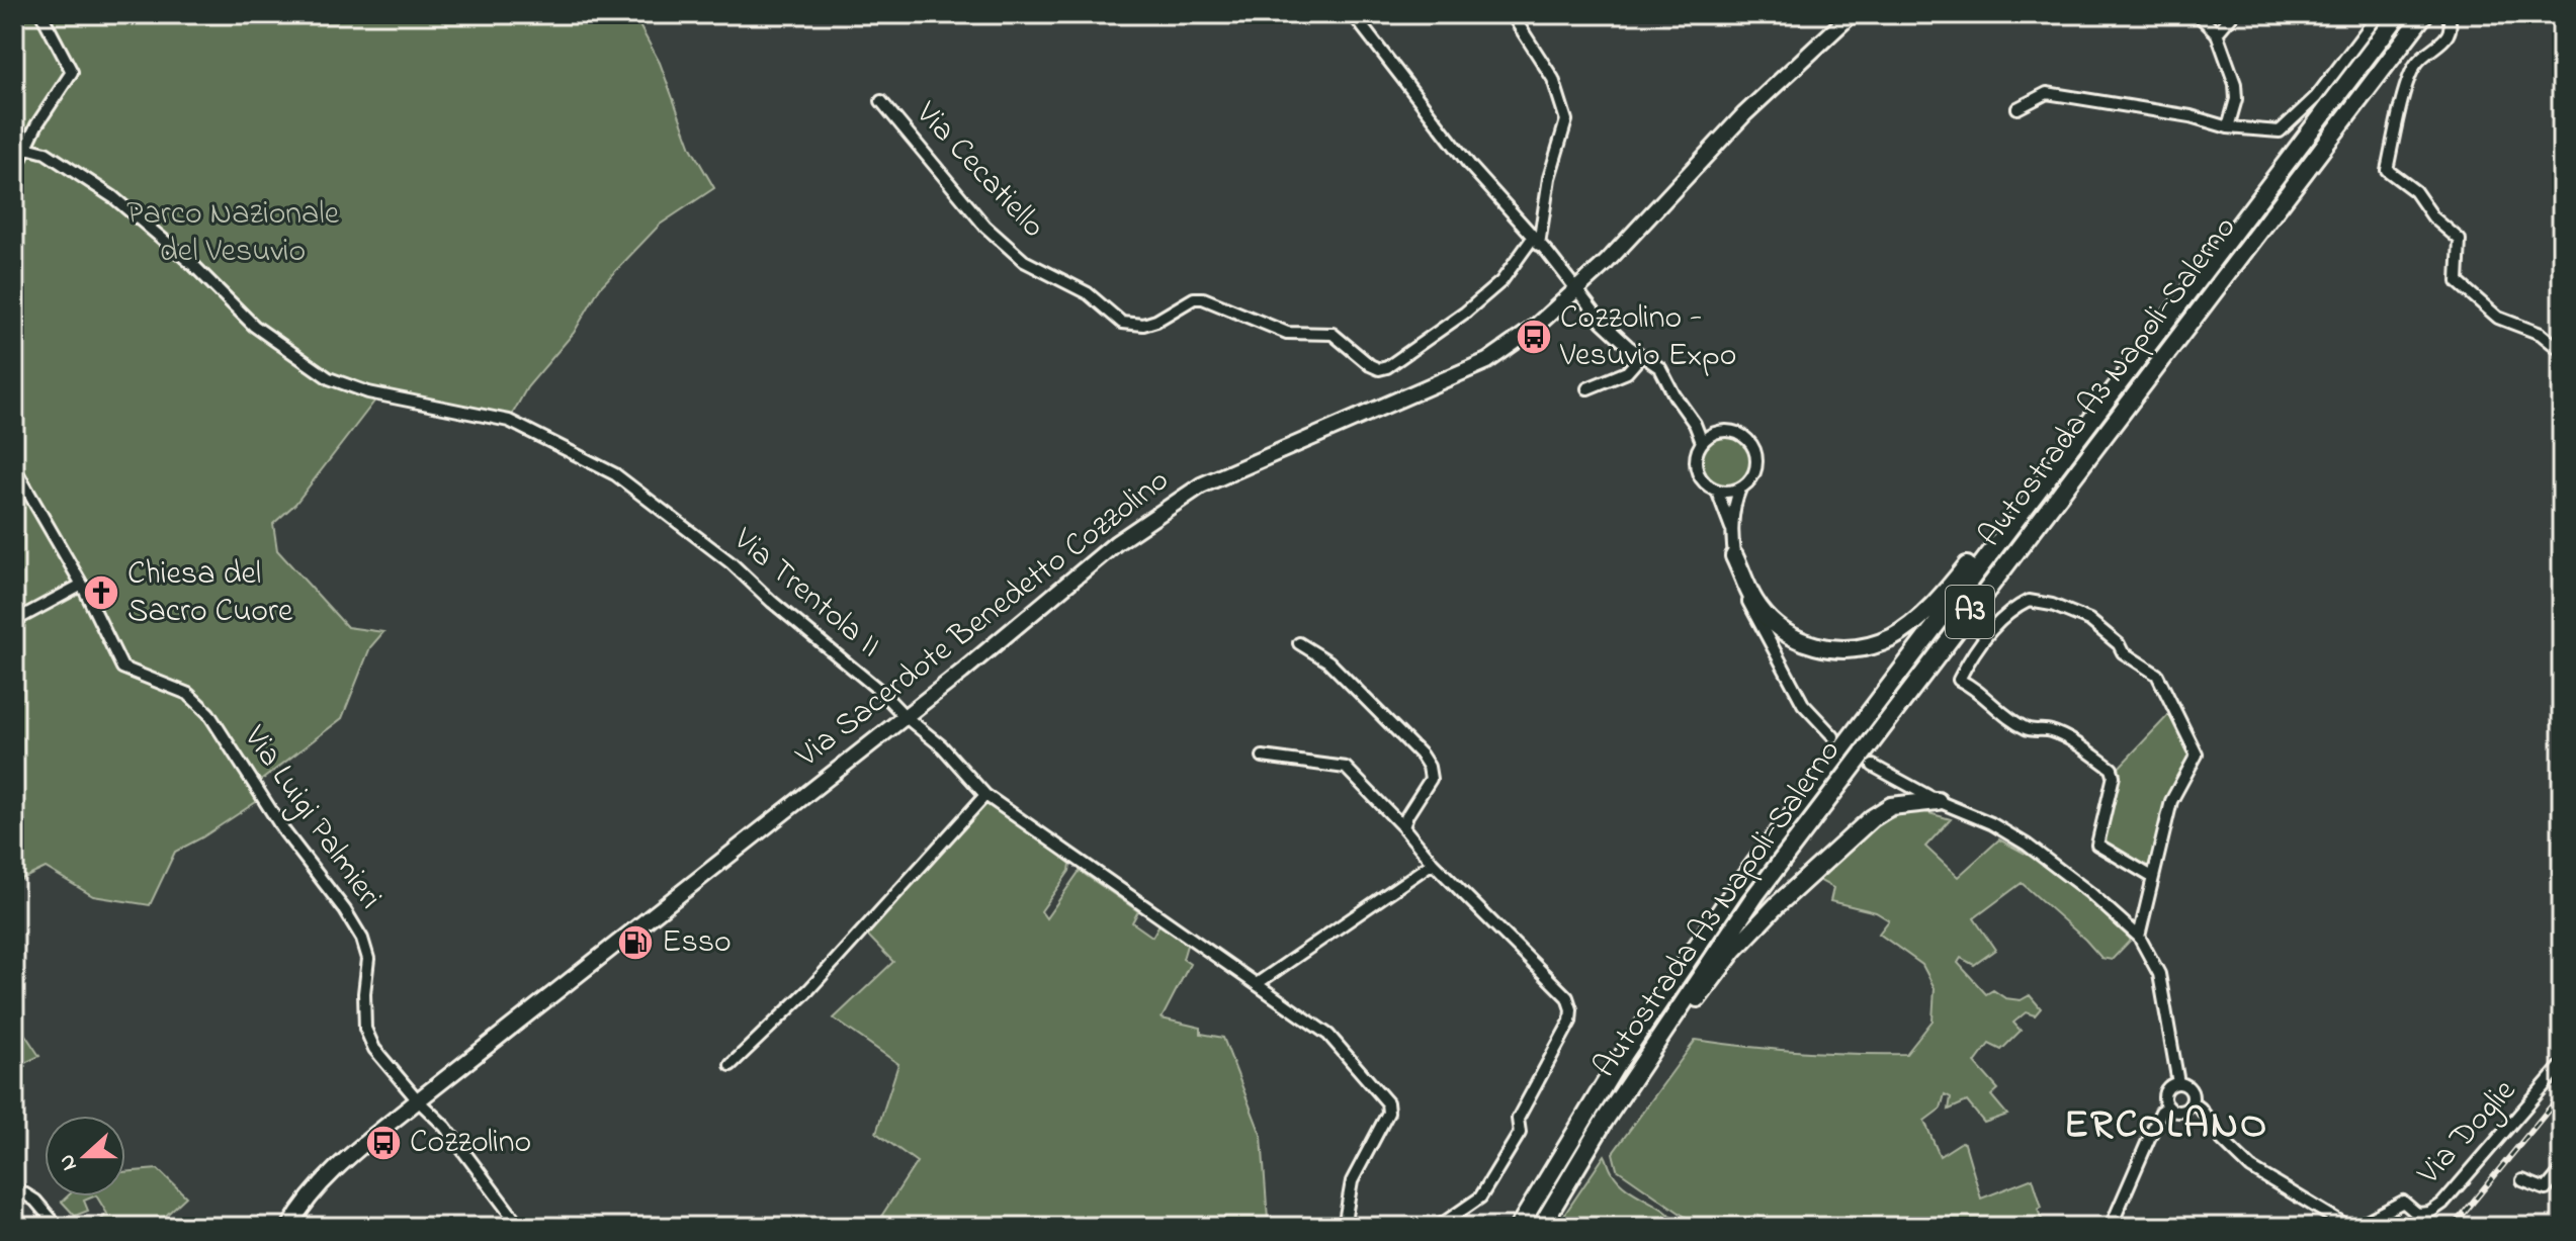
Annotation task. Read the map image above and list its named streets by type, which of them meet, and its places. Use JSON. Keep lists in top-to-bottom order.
{
  "streets": {
    "highway": ["Autostrada A3 Napoli-Salerno", "A3"],
    "main road": ["Via Sacerdote Benedetto Cozzolino"],
    "street": [
      "Via Cecatiello",
      "Via Trentola II",
      "Via Luigi Palmieri",
      "Via Doglie"
    ]
  },
  "crossings": [
    ["Via Trentola II", "Via Sacerdote Benedetto Cozzolino"],
    ["Via Sacerdote Benedetto Cozzolino", "Via Luigi Palmieri"]
  ],
  "districts": ["ERCOLANO"],
  "parks": ["Parco Nazionale del Vesuvio"],
  "places": {
    "bus stop": ["Cozzolino - Vesuvio Expo", "Cozzolino"],
    "church": ["Chiesa del Sacro Cuore"],
    "fuel station": ["Esso"]
  },
  "north": "left"
}
